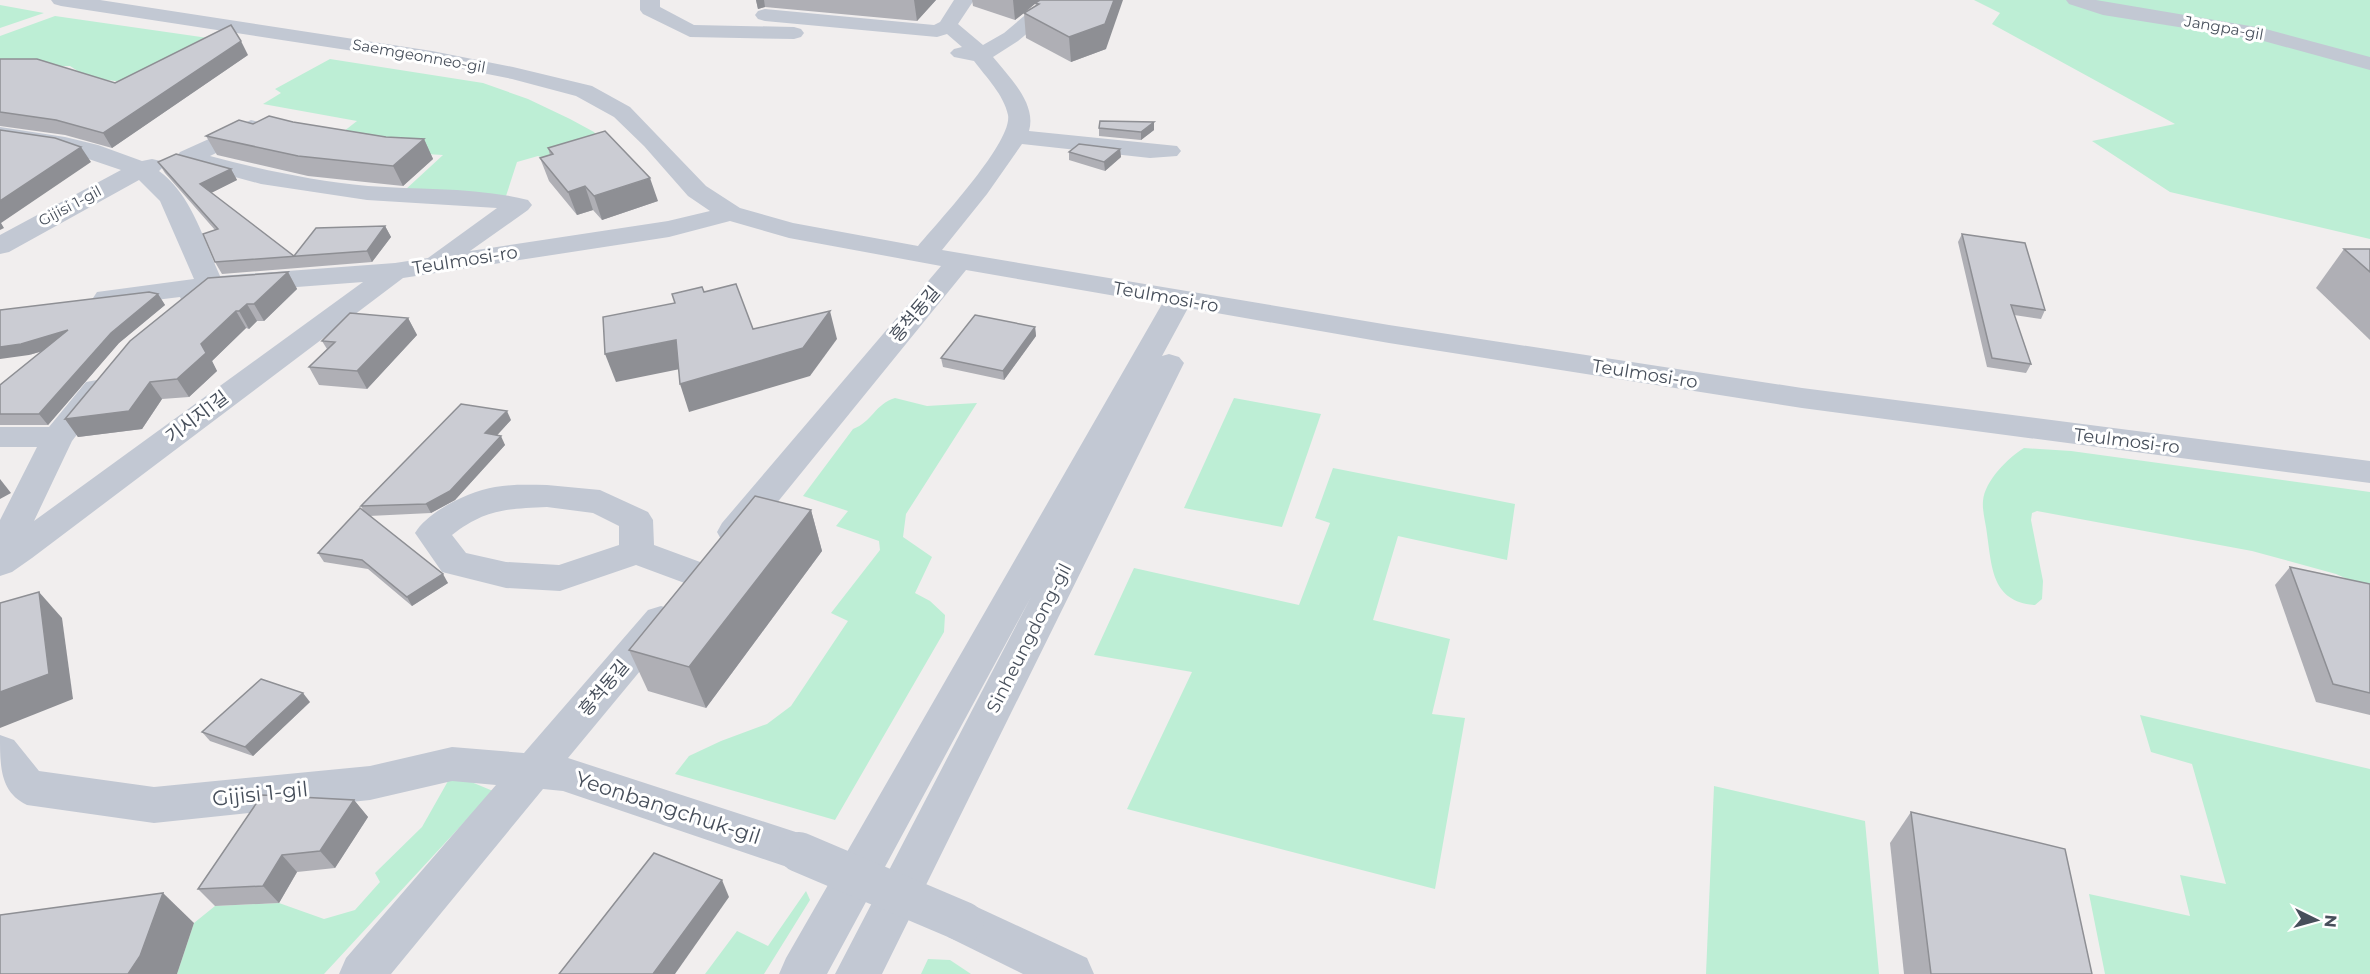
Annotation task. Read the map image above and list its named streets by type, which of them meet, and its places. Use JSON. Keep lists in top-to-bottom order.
{
  "streets": {
    "street": [
      "Jangpa-gil",
      "Saemgeonneo-gil",
      "Gijisi 1-gil",
      "Teulmosi-ro",
      "흥척동길",
      "기시지1길",
      "Sinheungdong-gil",
      "Yeonbangchuk-gil"
    ]
  },
  "crossings": [
    ["Saemgeonneo-gil", "Teulmosi-ro"],
    ["Gijisi 1-gil", "흥척동길"],
    ["Gijisi 1-gil", "Yeonbangchuk-gil"],
    ["Teulmosi-ro", "흥척동길"],
    ["Teulmosi-ro", "기시지1길"],
    ["Teulmosi-ro", "Sinheungdong-gil"],
    ["흥척동길", "Yeonbangchuk-gil"]
  ],
  "north": "right"
}
